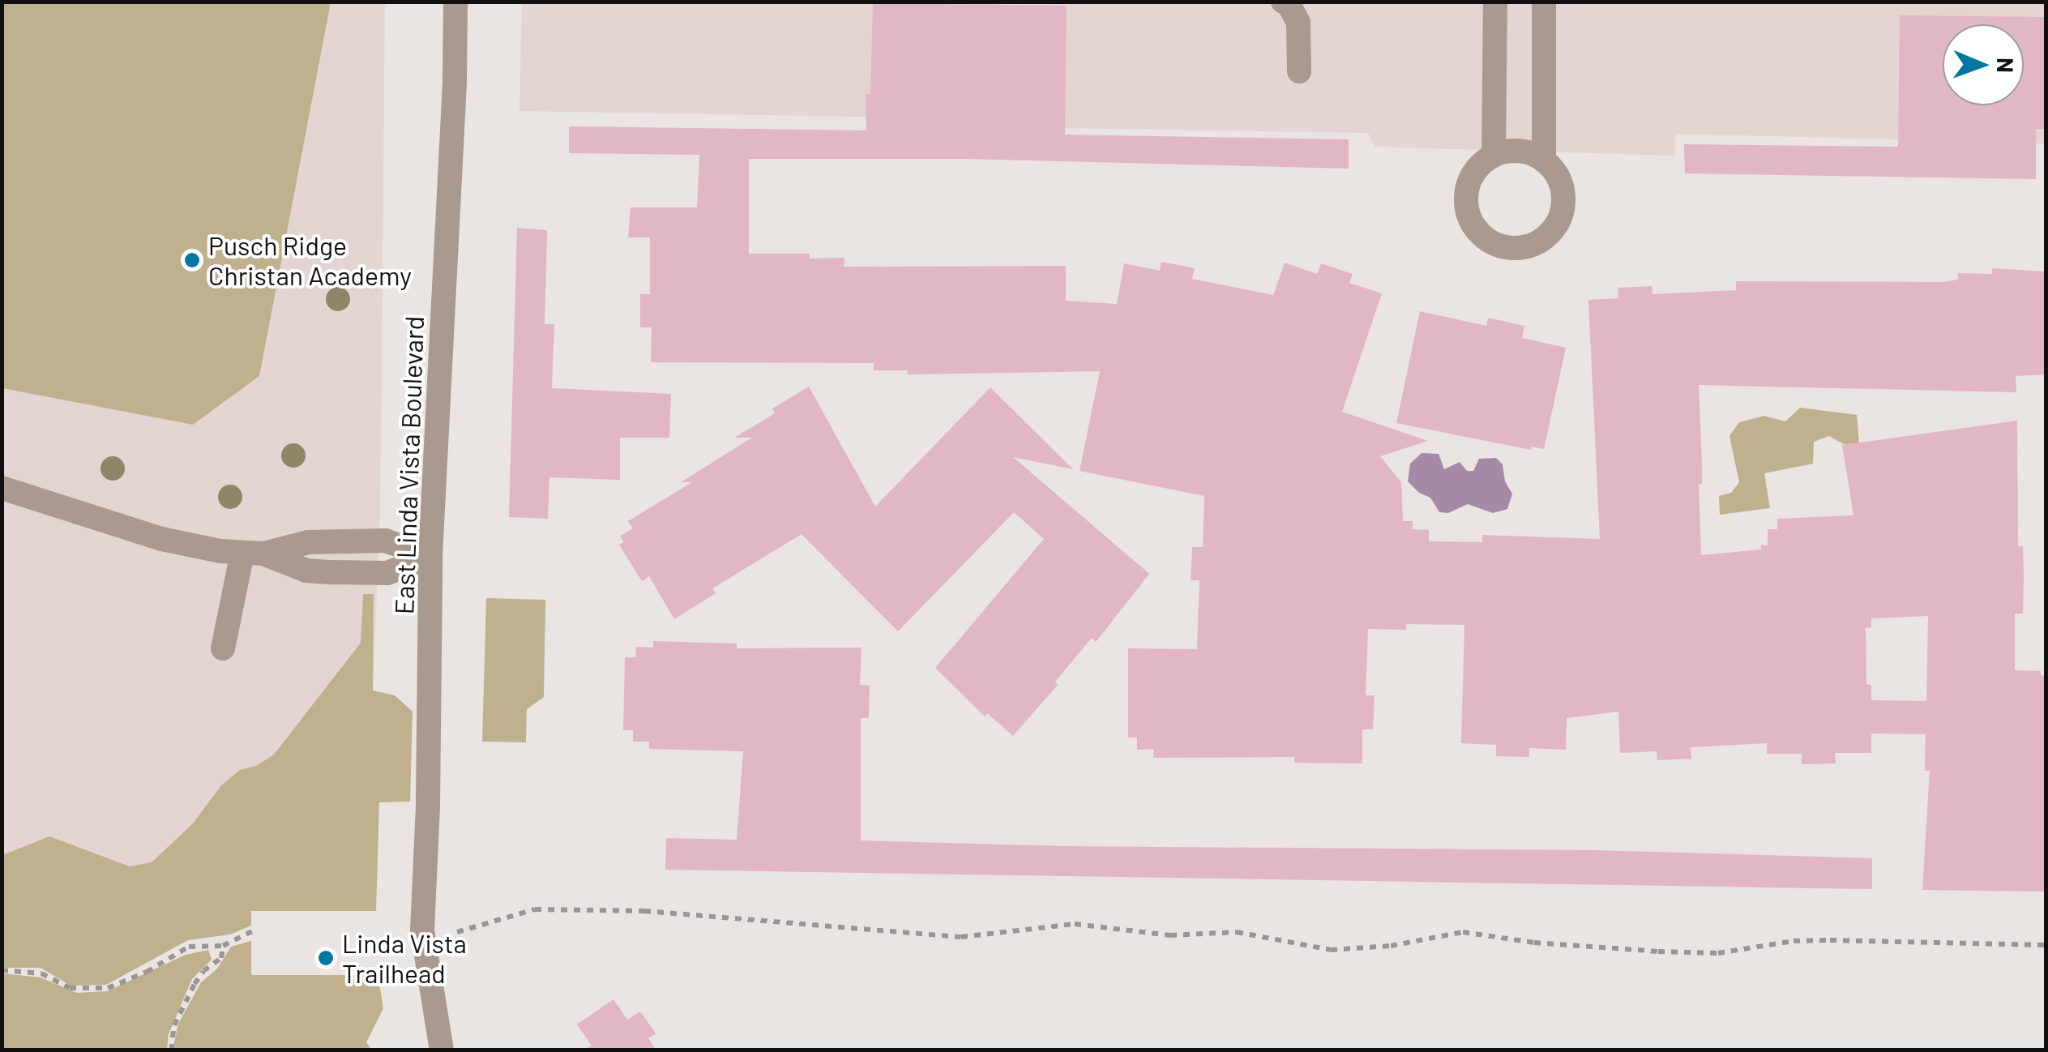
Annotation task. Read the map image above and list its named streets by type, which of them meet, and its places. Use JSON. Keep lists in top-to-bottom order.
{
  "streets": {
    "street": ["East Linda Vista Boulevard"]
  },
  "places": ["Pusch Ridge Christan Academy", "Linda Vista Trailhead"],
  "north": "right"
}
